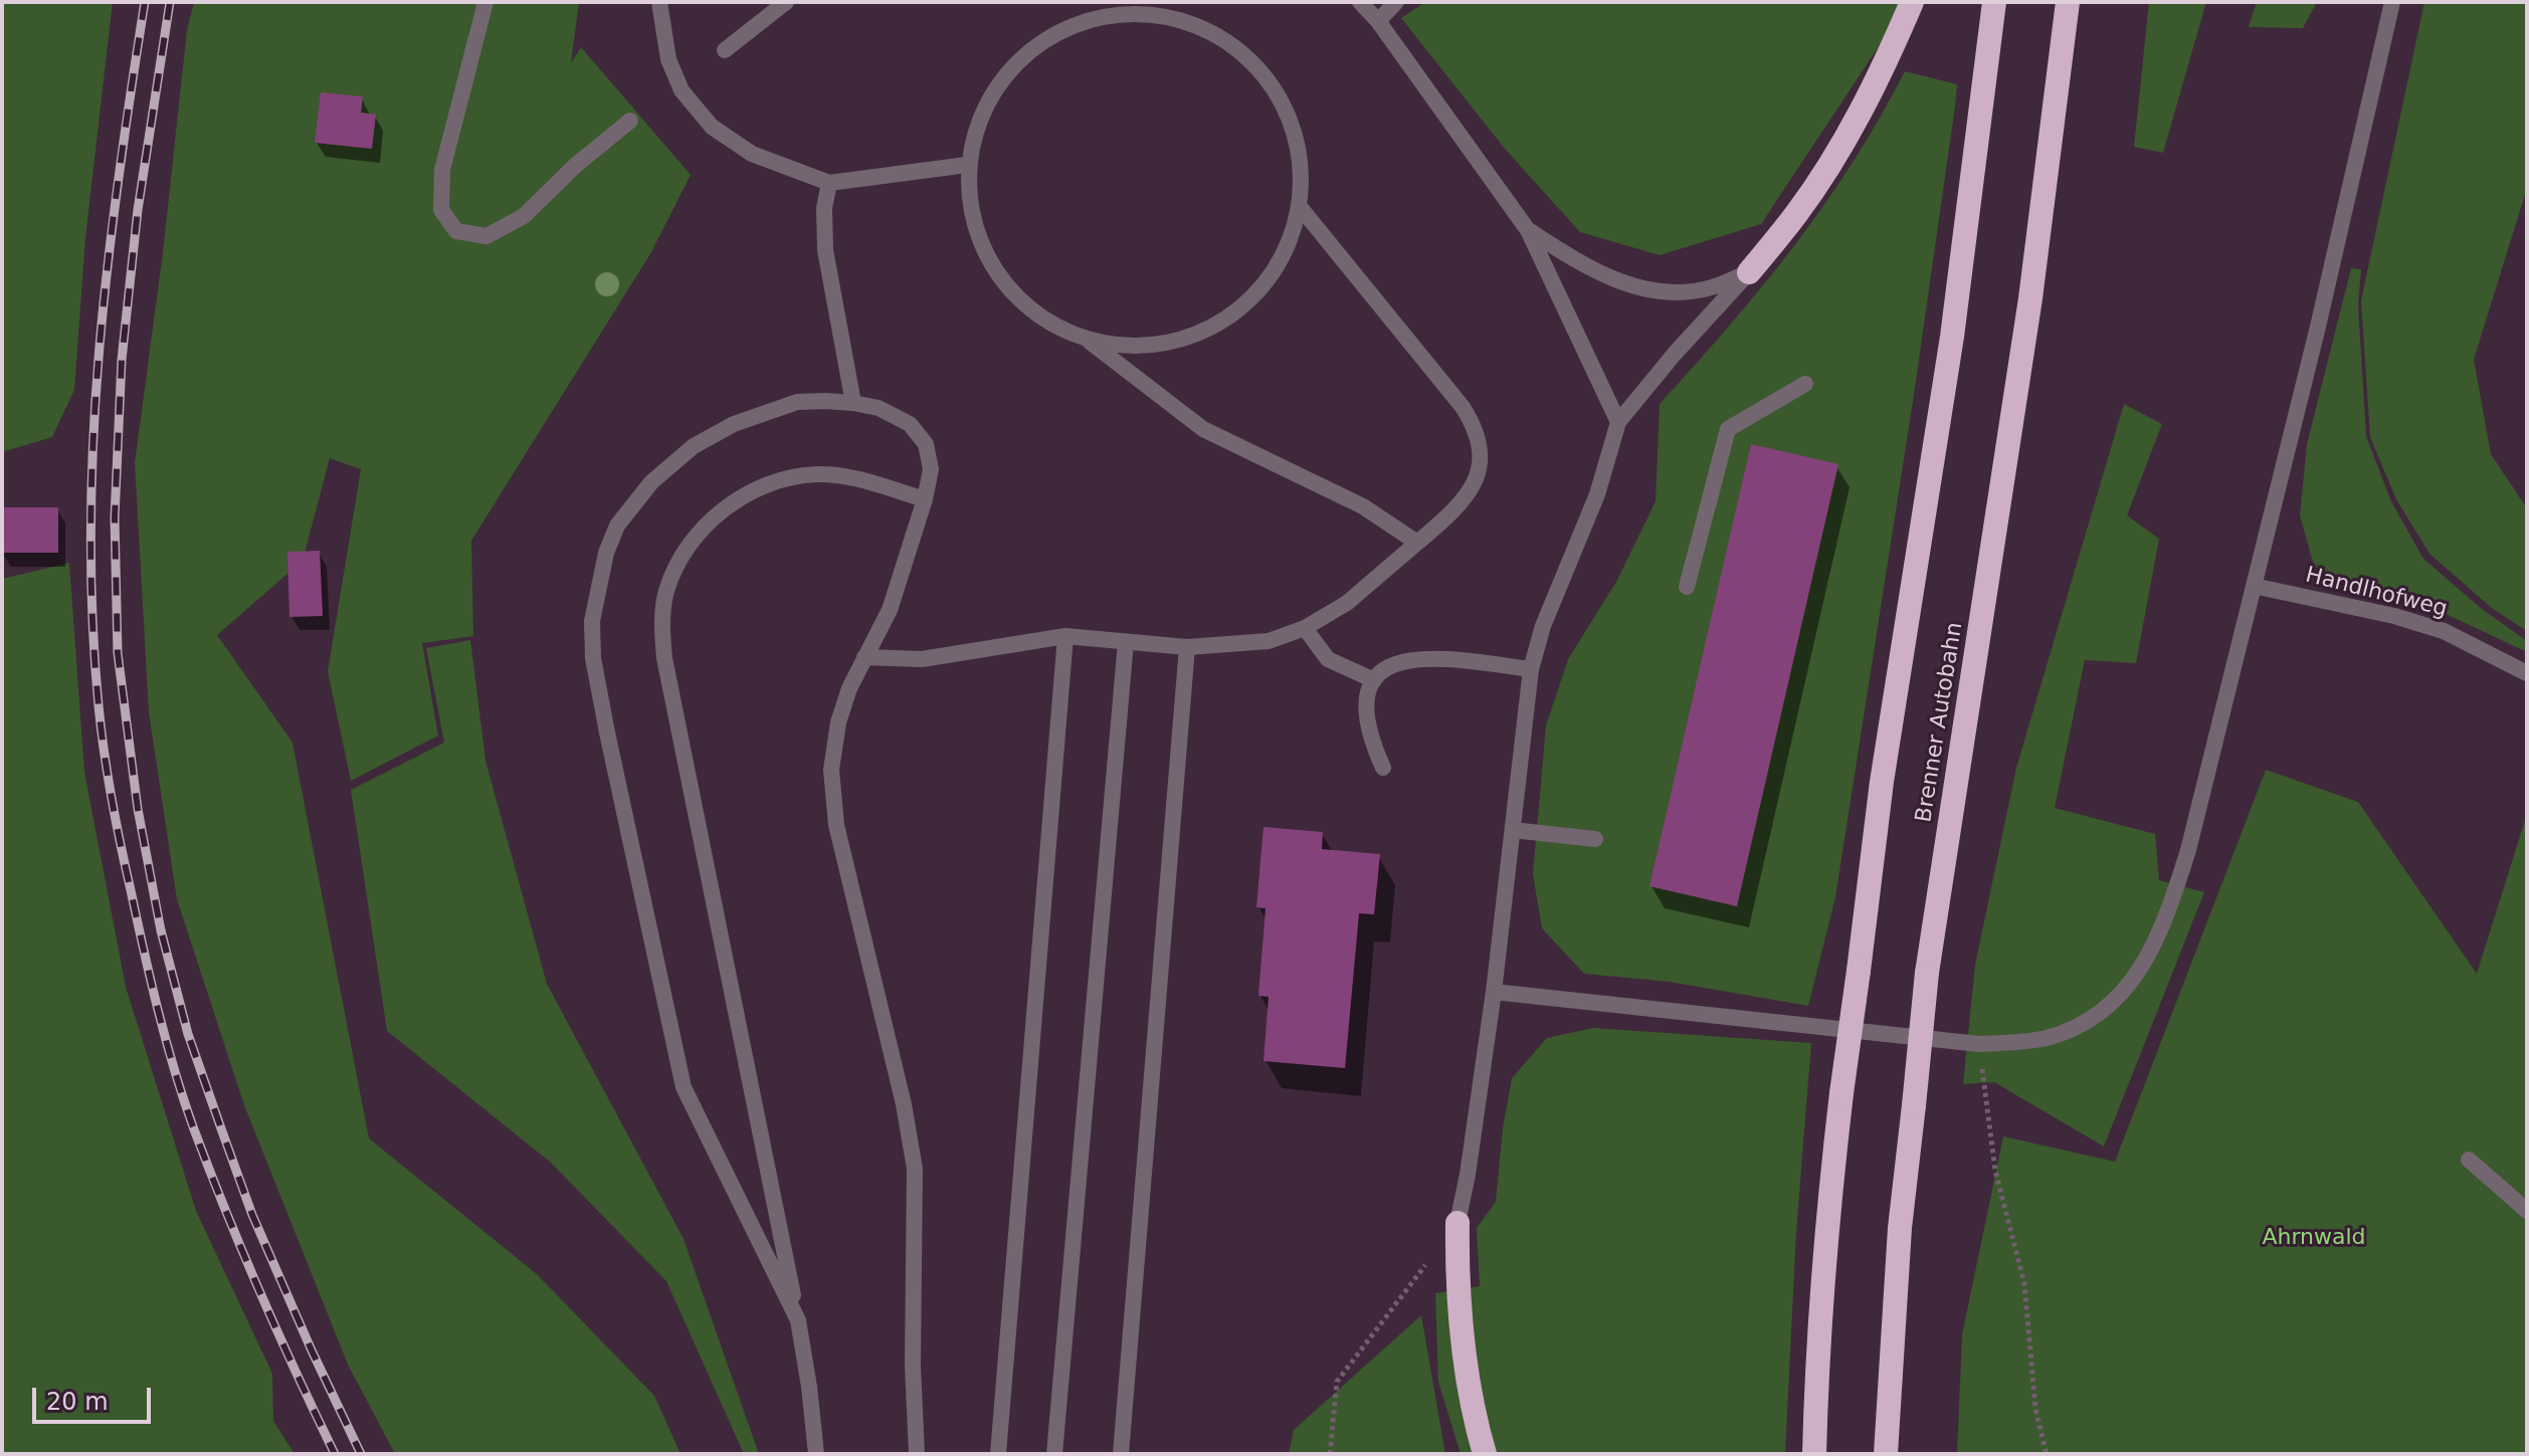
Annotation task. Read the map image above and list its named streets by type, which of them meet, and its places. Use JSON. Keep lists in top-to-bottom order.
{
  "streets": {
    "highway": ["Brenner Autobahn"],
    "street": ["Handlhofweg"]
  },
  "parks": ["Ahrnwald"],
  "scale_bar": "20 m"
}
